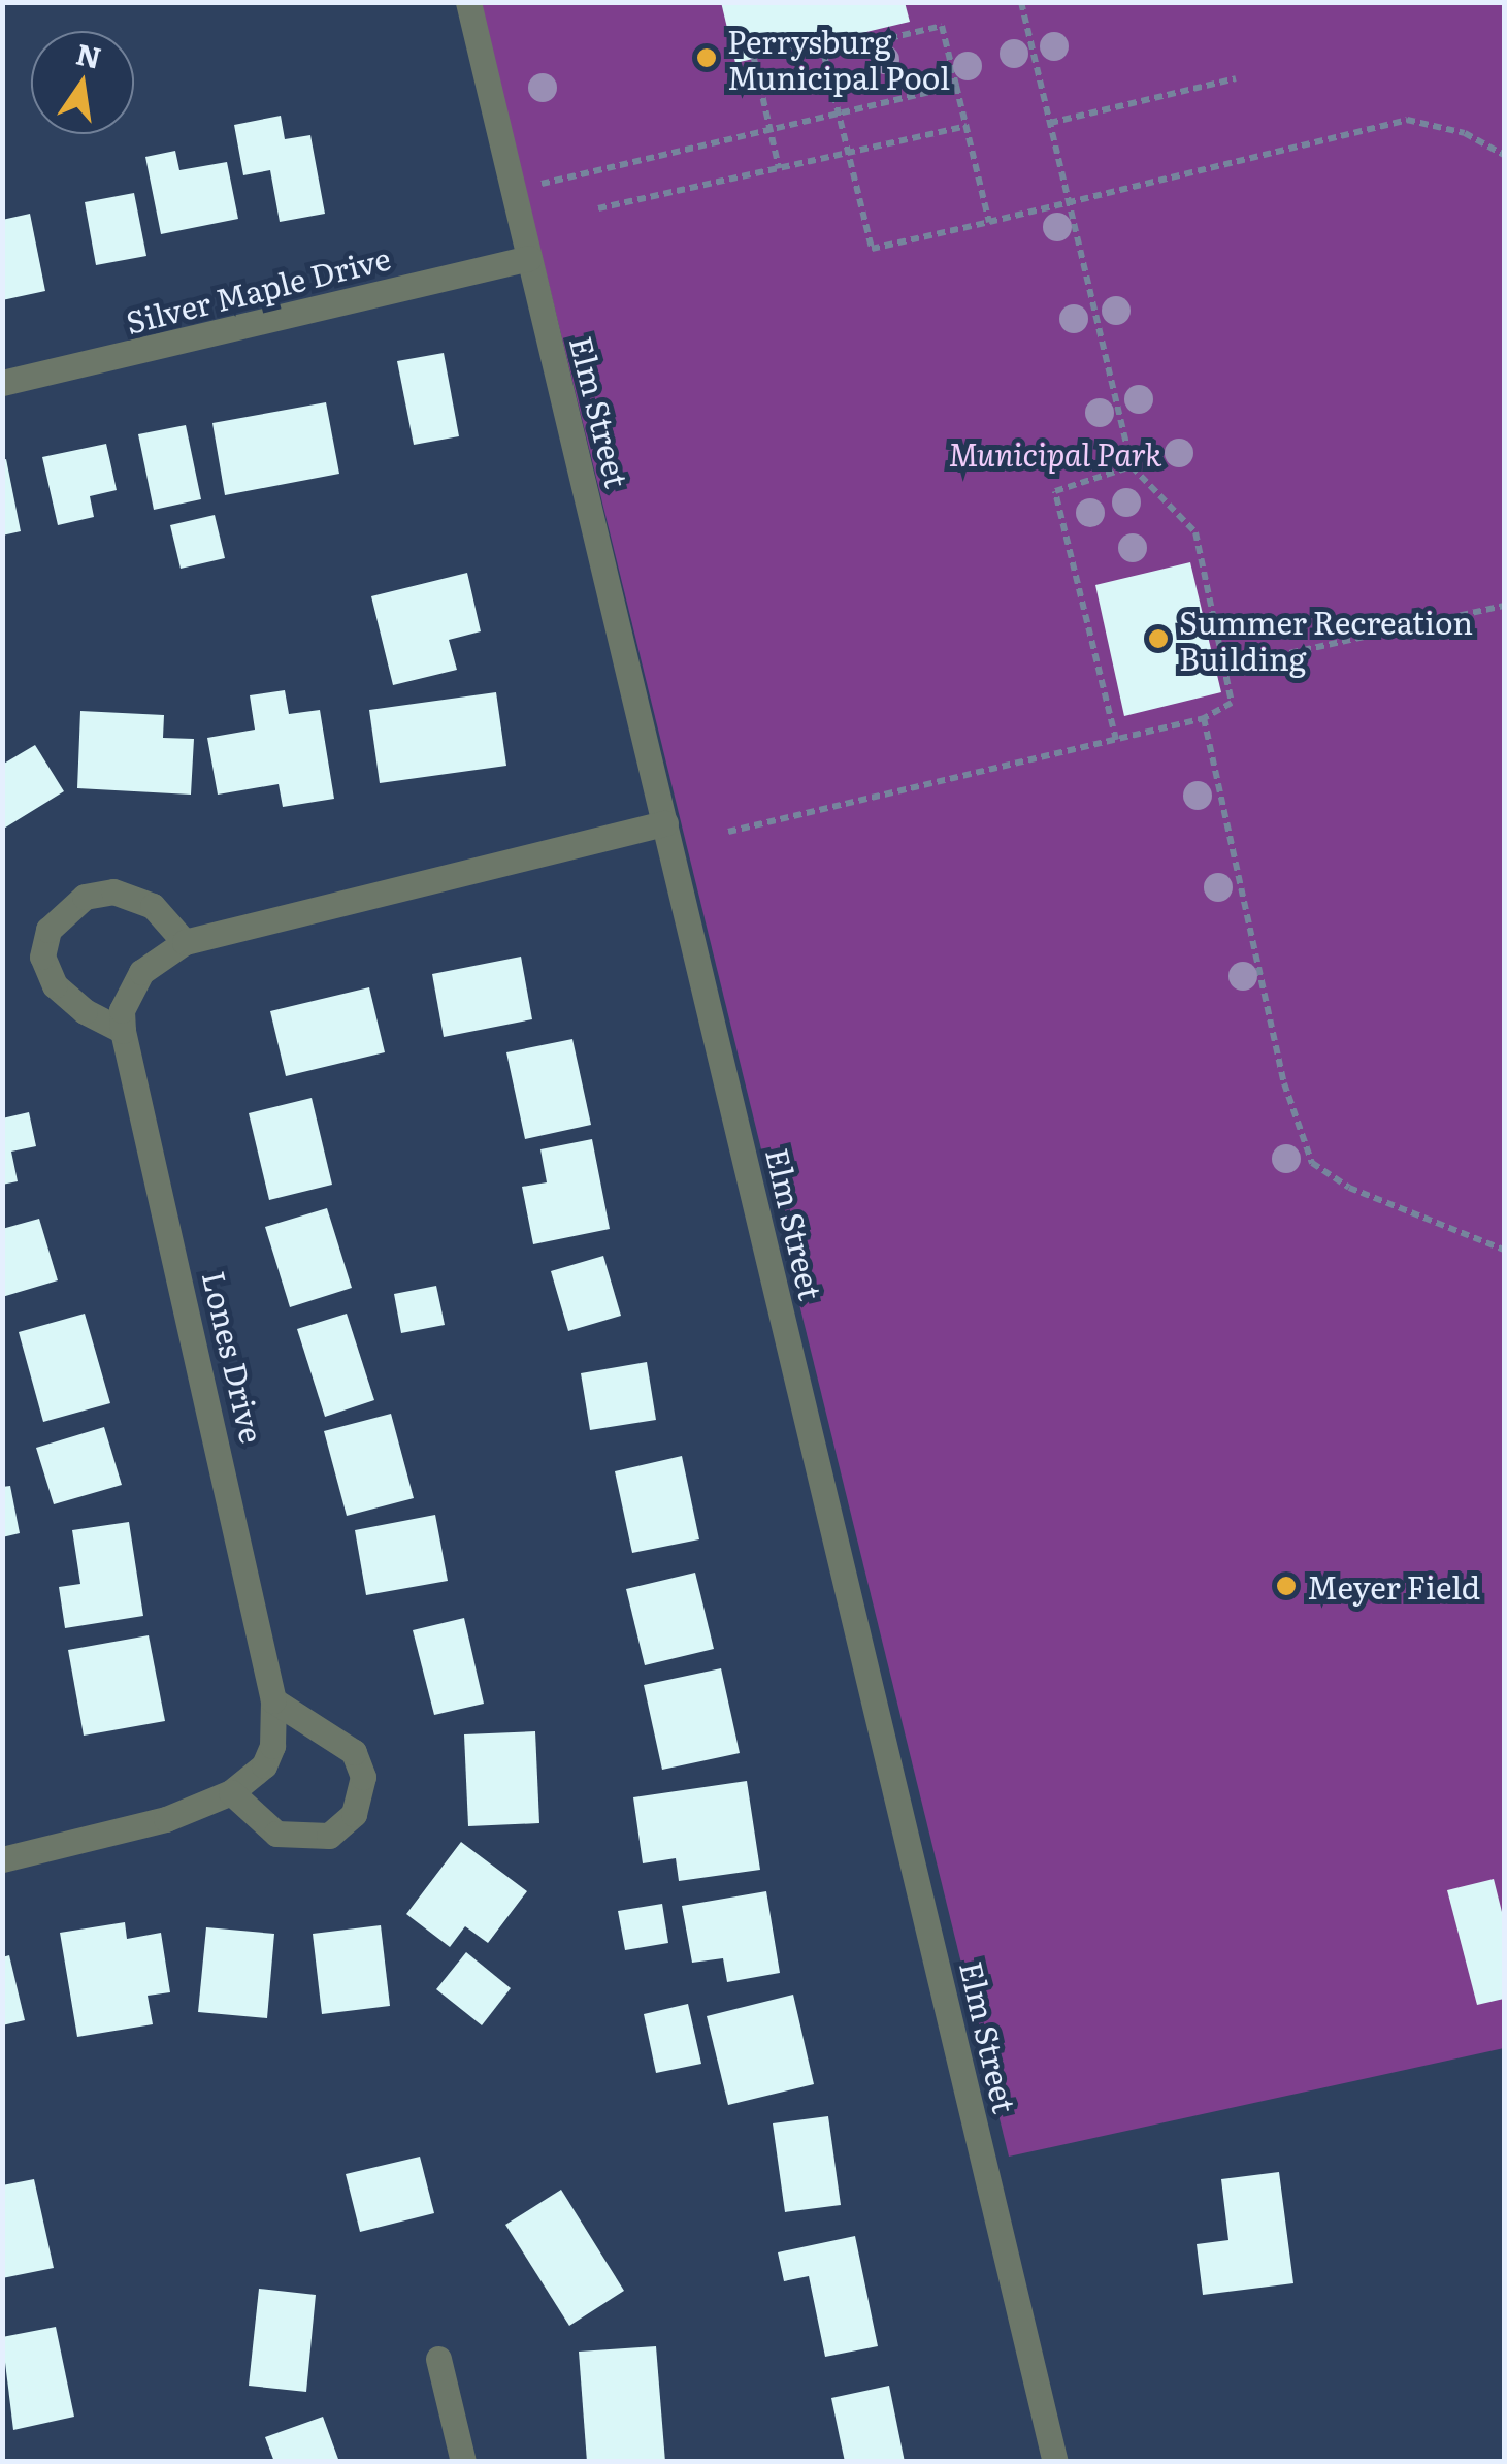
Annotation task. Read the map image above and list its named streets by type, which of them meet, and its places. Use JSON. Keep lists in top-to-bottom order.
{
  "streets": {
    "street": ["Silver Maple Drive", "Elm Street", "Lones Drive"]
  },
  "crossings": [
    ["Silver Maple Drive", "Elm Street"],
    ["Elm Street", "Lones Drive"]
  ],
  "parks": ["Municipal Park"],
  "places": ["Perrysburg Municipal Pool", "Summer Recreation Building", "Meyer Field"],
  "north": "top"
}
